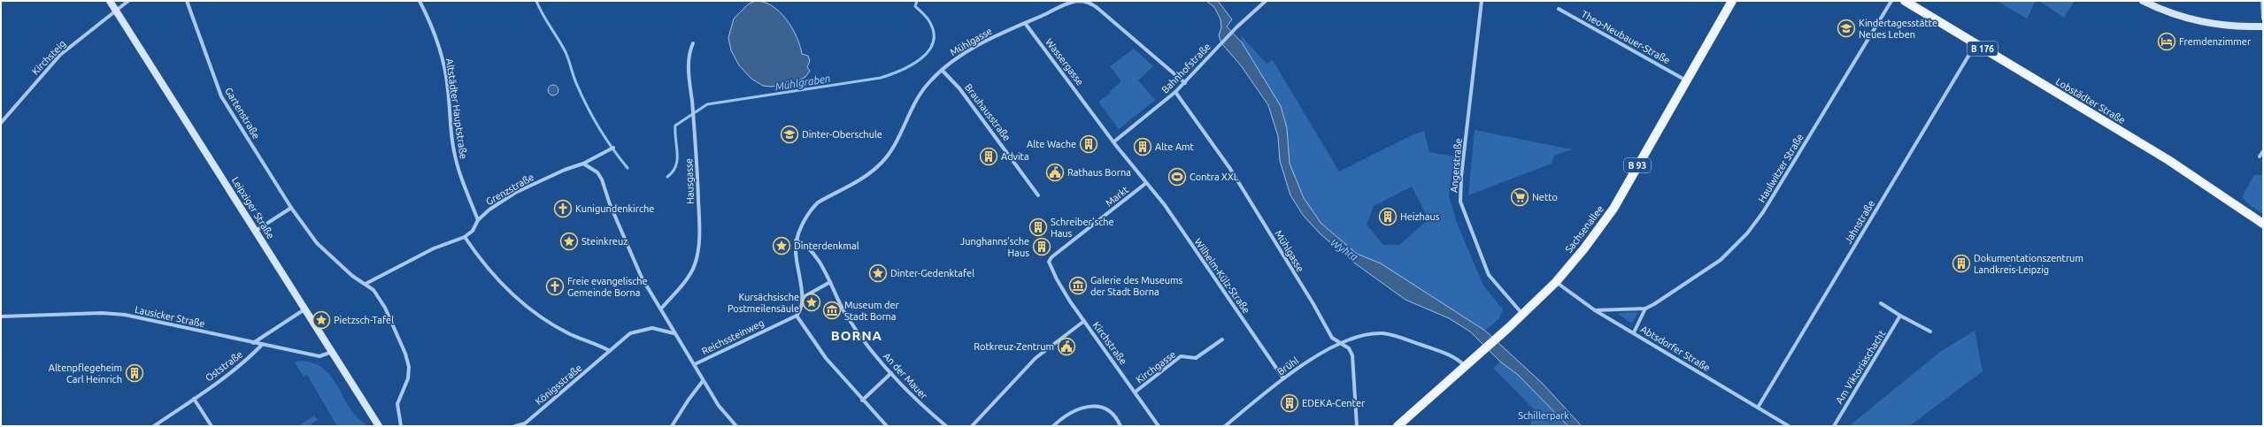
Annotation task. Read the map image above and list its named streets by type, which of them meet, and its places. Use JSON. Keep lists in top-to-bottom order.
{
  "streets": {
    "main road": [
      "B 176",
      "Lobstädter Straße",
      "B 93",
      "Sachsenallee"
    ],
    "street": [
      "Theo-Neubauer-Straße",
      "Mühlgasse",
      "Kirchsteig",
      "Wassergasse",
      "Bahnhofstraße",
      "Altstädter Hauptstraße",
      "Brauhausstraße",
      "Gartenstraße",
      "Angerstraße",
      "Haulwitzer Straße",
      "Hausgasse",
      "Grenzstraße",
      "Markt",
      "Leipziger Straße",
      "Jahnstraße",
      "Wilhelm-Külz-Straße",
      "Lausicker Straße",
      "Reichssteinweg",
      "Kirchstraße",
      "Abtsdorfer Straße",
      "Oststraße",
      "Brühl",
      "Kirchgasse",
      "Am Viktoriaschacht",
      "An der Mauer",
      "Königsstraße"
    ]
  },
  "crossings": [
    ["Theo-Neubauer-Straße", "Sachsenallee"],
    ["Mühlgasse", "Wassergasse"],
    ["Mühlgasse", "Bahnhofstraße"],
    ["Mühlgasse", "Brauhausstraße"],
    ["Mühlgasse", "Brühl"],
    ["Mühlgasse", "An der Mauer"],
    ["Kirchsteig", "Leipziger Straße"],
    ["Wassergasse", "Bahnhofstraße"],
    ["Lobstädter Straße", "Jahnstraße"],
    ["Altstädter Hauptstraße", "Grenzstraße"],
    ["Gartenstraße", "Grenzstraße"],
    ["Angerstraße", "Sachsenallee"],
    ["Haulwitzer Straße", "Abtsdorfer Straße"],
    ["Markt", "Wilhelm-Külz-Straße"],
    ["Markt", "Kirchstraße"],
    ["Leipziger Straße", "Lausicker Straße"],
    ["Jahnstraße", "Abtsdorfer Straße"],
    ["Sachsenallee", "Abtsdorfer Straße"],
    ["Sachsenallee", "Brühl"],
    ["Wilhelm-Külz-Straße", "Brühl"],
    ["Lausicker Straße", "Oststraße"],
    ["Kirchstraße", "Kirchgasse"]
  ],
  "districts": ["BORNA"],
  "water": ["Mühlgraben", "Wyhra"],
  "parks": ["Schillerpark"],
  "places": {
    "school or university": ["Kindertagesstätte Neues Leben", "Dinter-Oberschule"],
    "hotel": ["Fremdenzimmer"],
    "building": [
      "Alte Wache",
      "Alte Amt",
      "Advita",
      "Heizhaus",
      "Schreiber’sche Haus",
      "Junghanns’sche Haus",
      "Dokumentationszentrum Landkreis-Leipzig",
      "Altenpflegeheim Carl Heinrich",
      "EDEKA-Center"
    ],
    "public building": ["Rathaus Borna", "Rotkreuz-Zentrum"],
    "sports": ["Contra XXL"],
    "supermarket": ["Netto"],
    "church": ["Kunigundenkirche", "Freie evangelische Gemeinde Borna"],
    "place": [
      "Steinkreuz",
      "Dinterdenkmal",
      "Dinter-Gedenktafel",
      "Kursächsische Postmeilensäule",
      "Pietzsch-Tafel"
    ],
    "museum": ["Galerie des Museums der Stadt Borna", "Museum der Stadt Borna"]
  }
}
